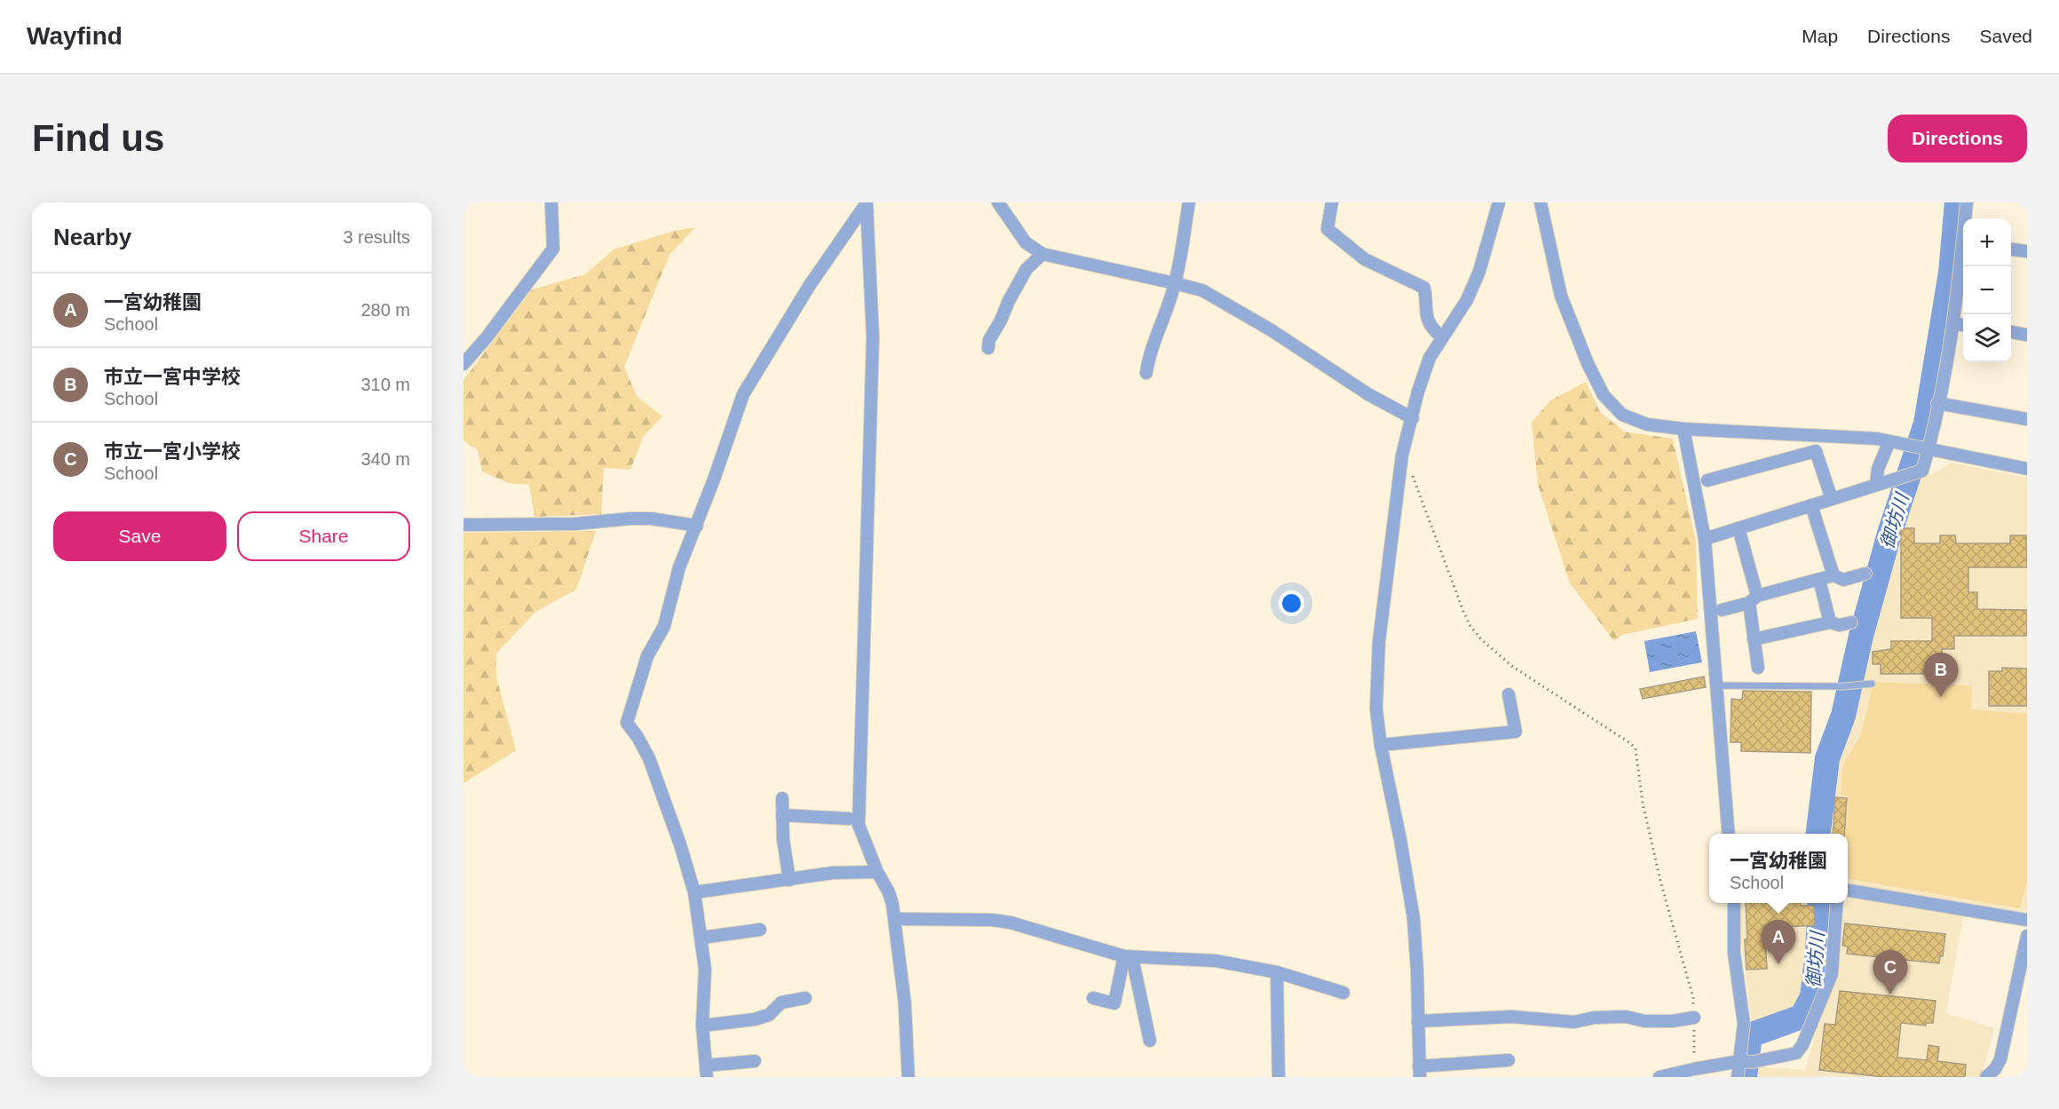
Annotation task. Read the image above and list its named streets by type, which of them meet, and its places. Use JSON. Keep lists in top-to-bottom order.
{
  "water": ["御坊川"],
  "page": {
    "header": "Wayfind",
    "nav": ["Map", "Directions", "Saved"],
    "buttons": [
      "Directions",
      ["Save", "Share"]
    ],
    "title": "Find us",
    "heading": ["Nearby", "3 results"],
    "map_buttons": ["+", "−"],
    "list": [
      {
        "mark": "A",
        "name": "一宮幼稚園",
        "note": "School",
        "value": "280 m"
      },
      {
        "mark": "B",
        "name": "市立一宮中学校",
        "note": "School",
        "value": "310 m"
      },
      {
        "mark": "C",
        "name": "市立一宮小学校",
        "note": "School",
        "value": "340 m"
      }
    ],
    "pins": ["B", "A", "C"],
    "popup": ["一宮幼稚園", "School"]
  }
}
